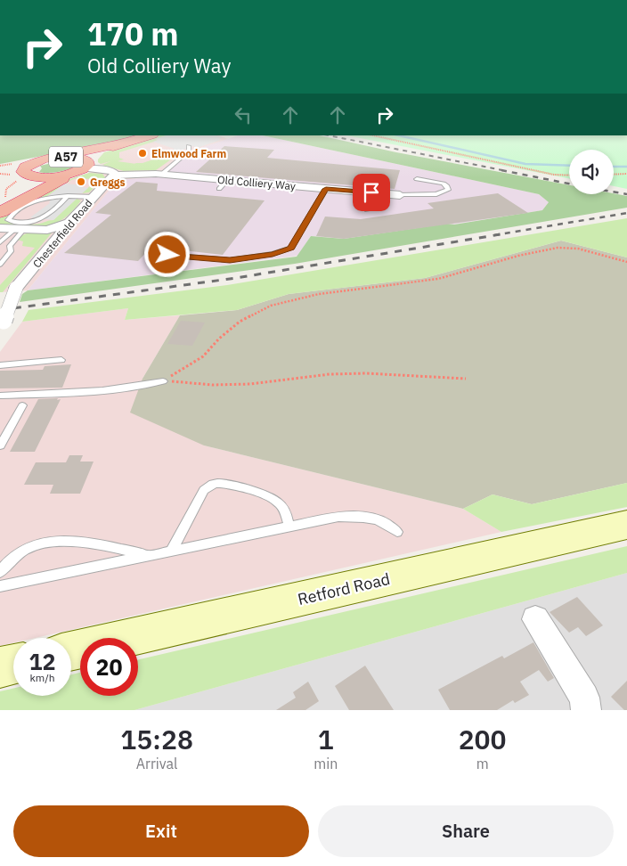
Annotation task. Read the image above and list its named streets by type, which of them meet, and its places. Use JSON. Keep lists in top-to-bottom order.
{
  "streets": {
    "highway": ["A57"],
    "main road": ["Retford Road"],
    "street": ["Old Colliery Way", "Chesterfield Road"]
  },
  "crossings": [
    ["Old Colliery Way", "Chesterfield Road"]
  ],
  "places": ["Elmwood Farm", "Greggs"],
  "page": {
    "turn": ["170 m", "Old Colliery Way"],
    "speed": "12 km/h",
    "limit": "20",
    "eta": [
      "15:28",
      "Arrival",
      "1",
      "min",
      "200",
      "m"
    ],
    "buttons": ["Exit", "Share"]
  }
}
